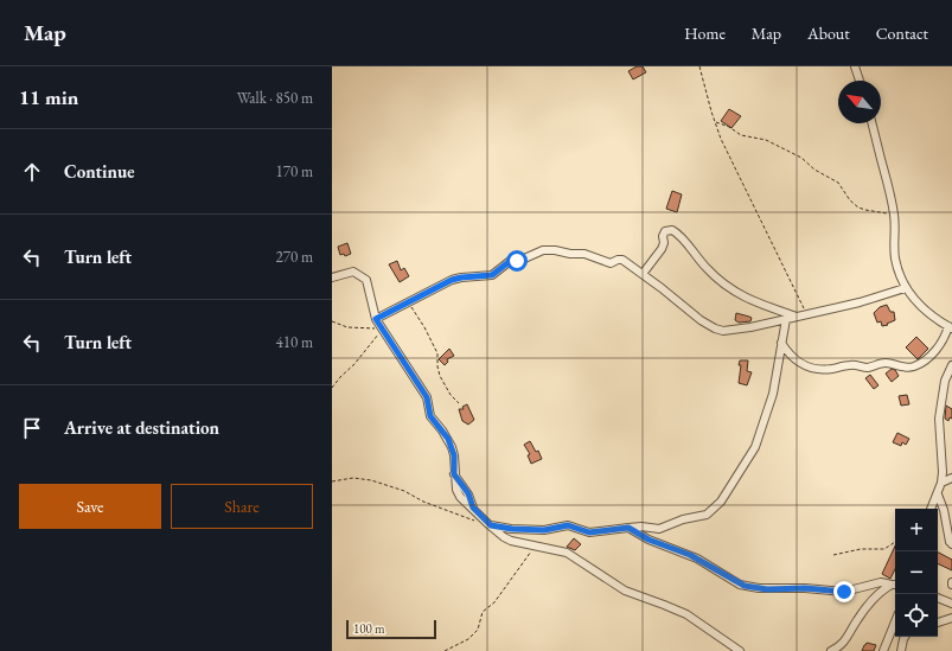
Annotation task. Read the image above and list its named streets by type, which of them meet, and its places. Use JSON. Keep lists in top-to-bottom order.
{
  "scale_bar": "100 m",
  "north": "top left",
  "page": {
    "header": "Map",
    "nav": [
      "Home",
      "Map",
      "About",
      "Contact"
    ],
    "heading": ["11 min", "Walk · 850 m"],
    "list": [
      ["Continue", "170 m"],
      ["Turn left", "270 m"],
      ["Turn left", "410 m"],
      "Arrive at destination"
    ],
    "buttons": ["Save", "Share"],
    "map_buttons": ["+", "−"],
    "scale": "100 m"
  }
}
